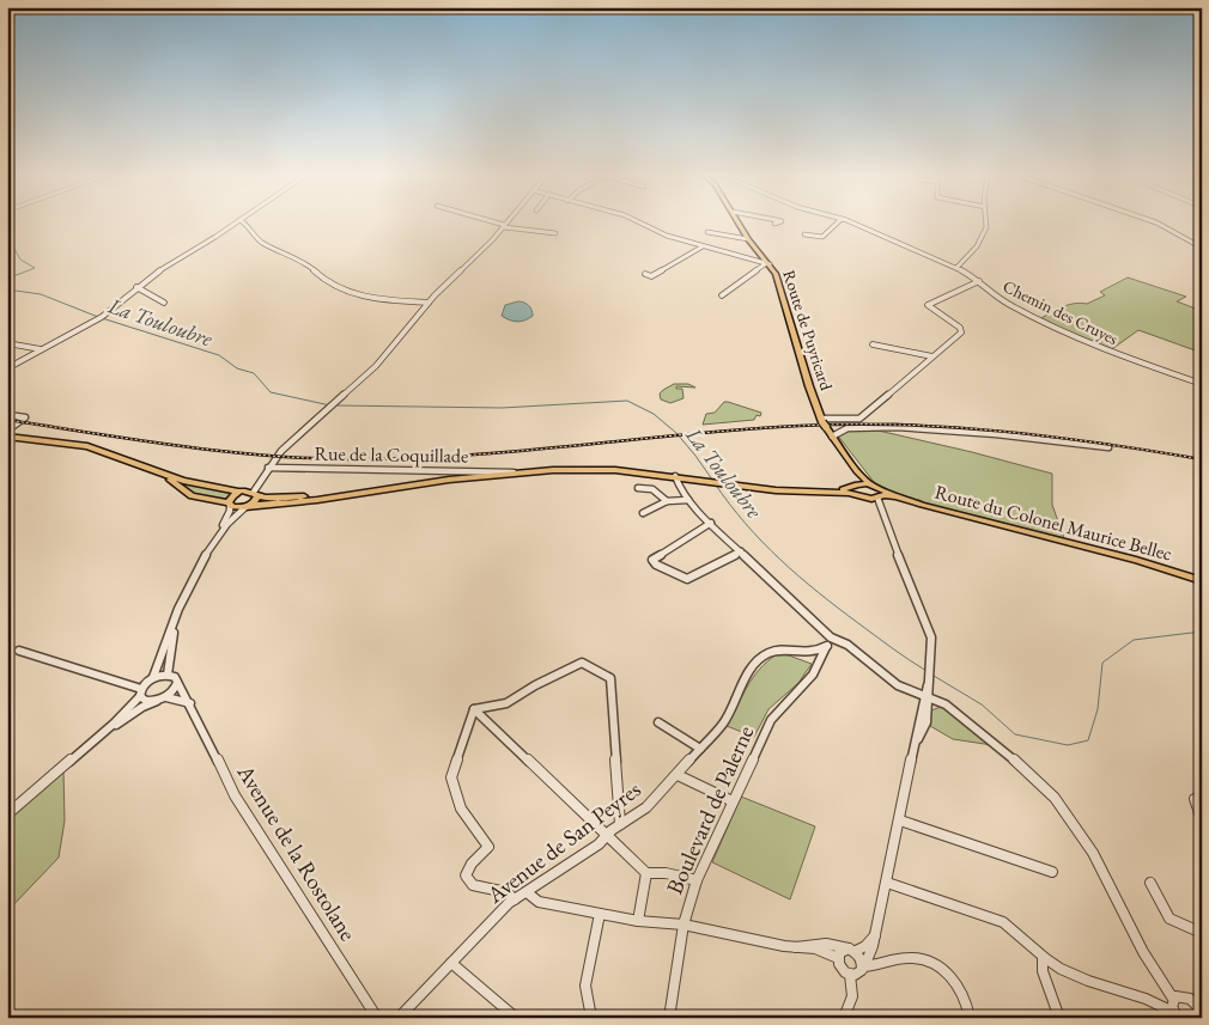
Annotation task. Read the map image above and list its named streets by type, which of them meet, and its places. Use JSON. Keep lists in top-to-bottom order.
{
  "streets": {
    "main road": ["Route de Puyricard", "Route du Colonel Maurice Bellec"],
    "street": [
      "Chemin des Cruyes",
      "Rue de la Coquillade",
      "Boulevard de Palerne",
      "Avenue de San Peyres",
      "Avenue de la Rostolane"
    ]
  },
  "crossings": [
    ["Route de Puyricard", "Route du Colonel Maurice Bellec"],
    ["Boulevard de Palerne", "Avenue de San Peyres"]
  ],
  "water": ["La Touloubre"]
}
